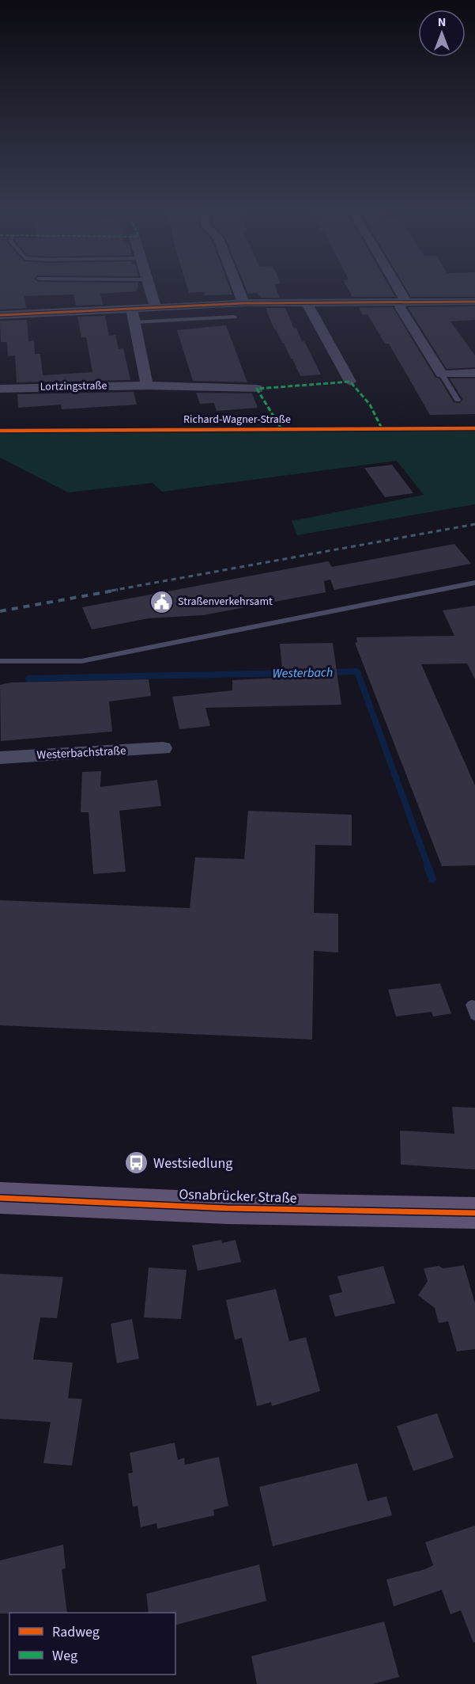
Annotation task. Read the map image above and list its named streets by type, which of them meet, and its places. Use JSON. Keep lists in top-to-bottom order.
{
  "streets": {
    "main road": ["Osnabrücker Straße"],
    "street": ["Lortzingstraße", "Westerbachstraße"],
    "cycle path": ["Richard-Wagner-Straße"]
  },
  "water": ["Westerbach"],
  "places": {
    "public building": ["Straßenverkehrsamt"],
    "bus stop": ["Westsiedlung"]
  },
  "legend": ["Radweg", "Weg"],
  "north": "top"
}
